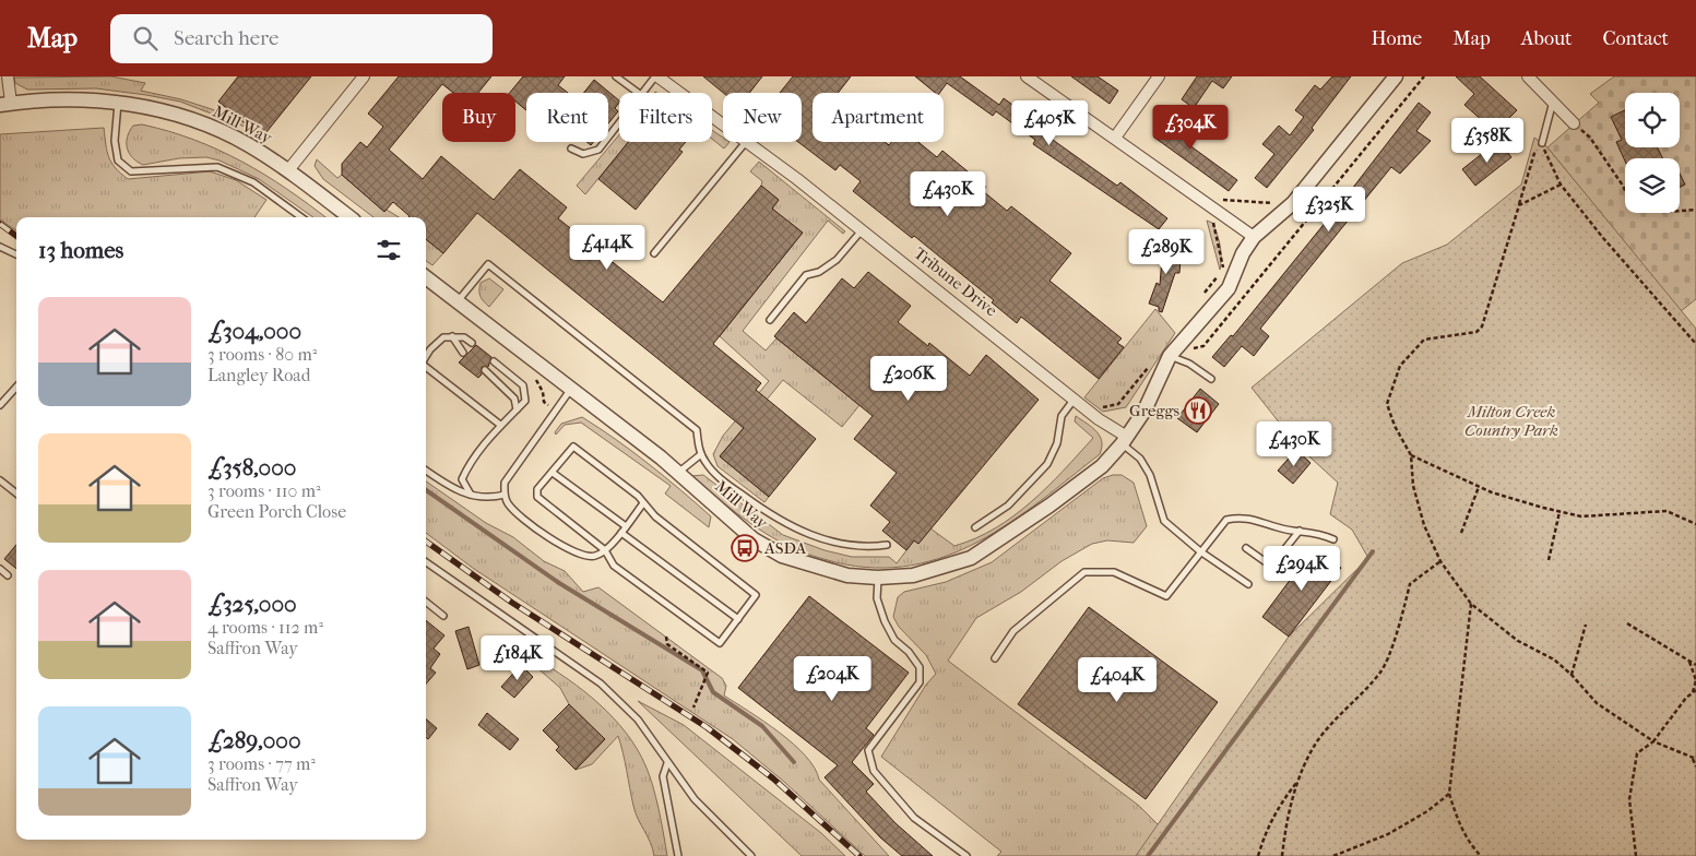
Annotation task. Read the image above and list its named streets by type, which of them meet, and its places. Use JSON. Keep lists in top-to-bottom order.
{
  "streets": {
    "street": ["Mill Way", "Tribune Drive"]
  },
  "crossings": [
    ["Mill Way", "Tribune Drive"]
  ],
  "parks": ["Milton Creek Country Park"],
  "places": {
    "restaurant": ["Greggs"],
    "bus stop": ["ASDA"]
  },
  "page": {
    "header": "Map",
    "search": "Search here",
    "nav": [
      "Home",
      "Map",
      "About",
      "Contact"
    ],
    "chip": [
      "Buy",
      "Rent",
      "Filters",
      "New",
      "Apartment"
    ],
    "price": [
      "£405K",
      "£304K",
      "£358K",
      "£430K",
      "£325K",
      "£414K",
      "£289K",
      "£206K",
      "£430K",
      "£294K",
      "£184K",
      "£204K",
      "£404K"
    ],
    "heading": "13 homes",
    "list": [
      {
        "name": "£304,000",
        "note": "3 rooms · 80 m² · Langley Road"
      },
      {
        "name": "£358,000",
        "note": "3 rooms · 110 m² · Green Porch Close"
      },
      {
        "name": "£325,000",
        "note": "4 rooms · 112 m² · Saffron Way"
      },
      {
        "name": "£289,000",
        "note": "3 rooms · 77 m² · Saffron Way"
      }
    ]
  }
}
